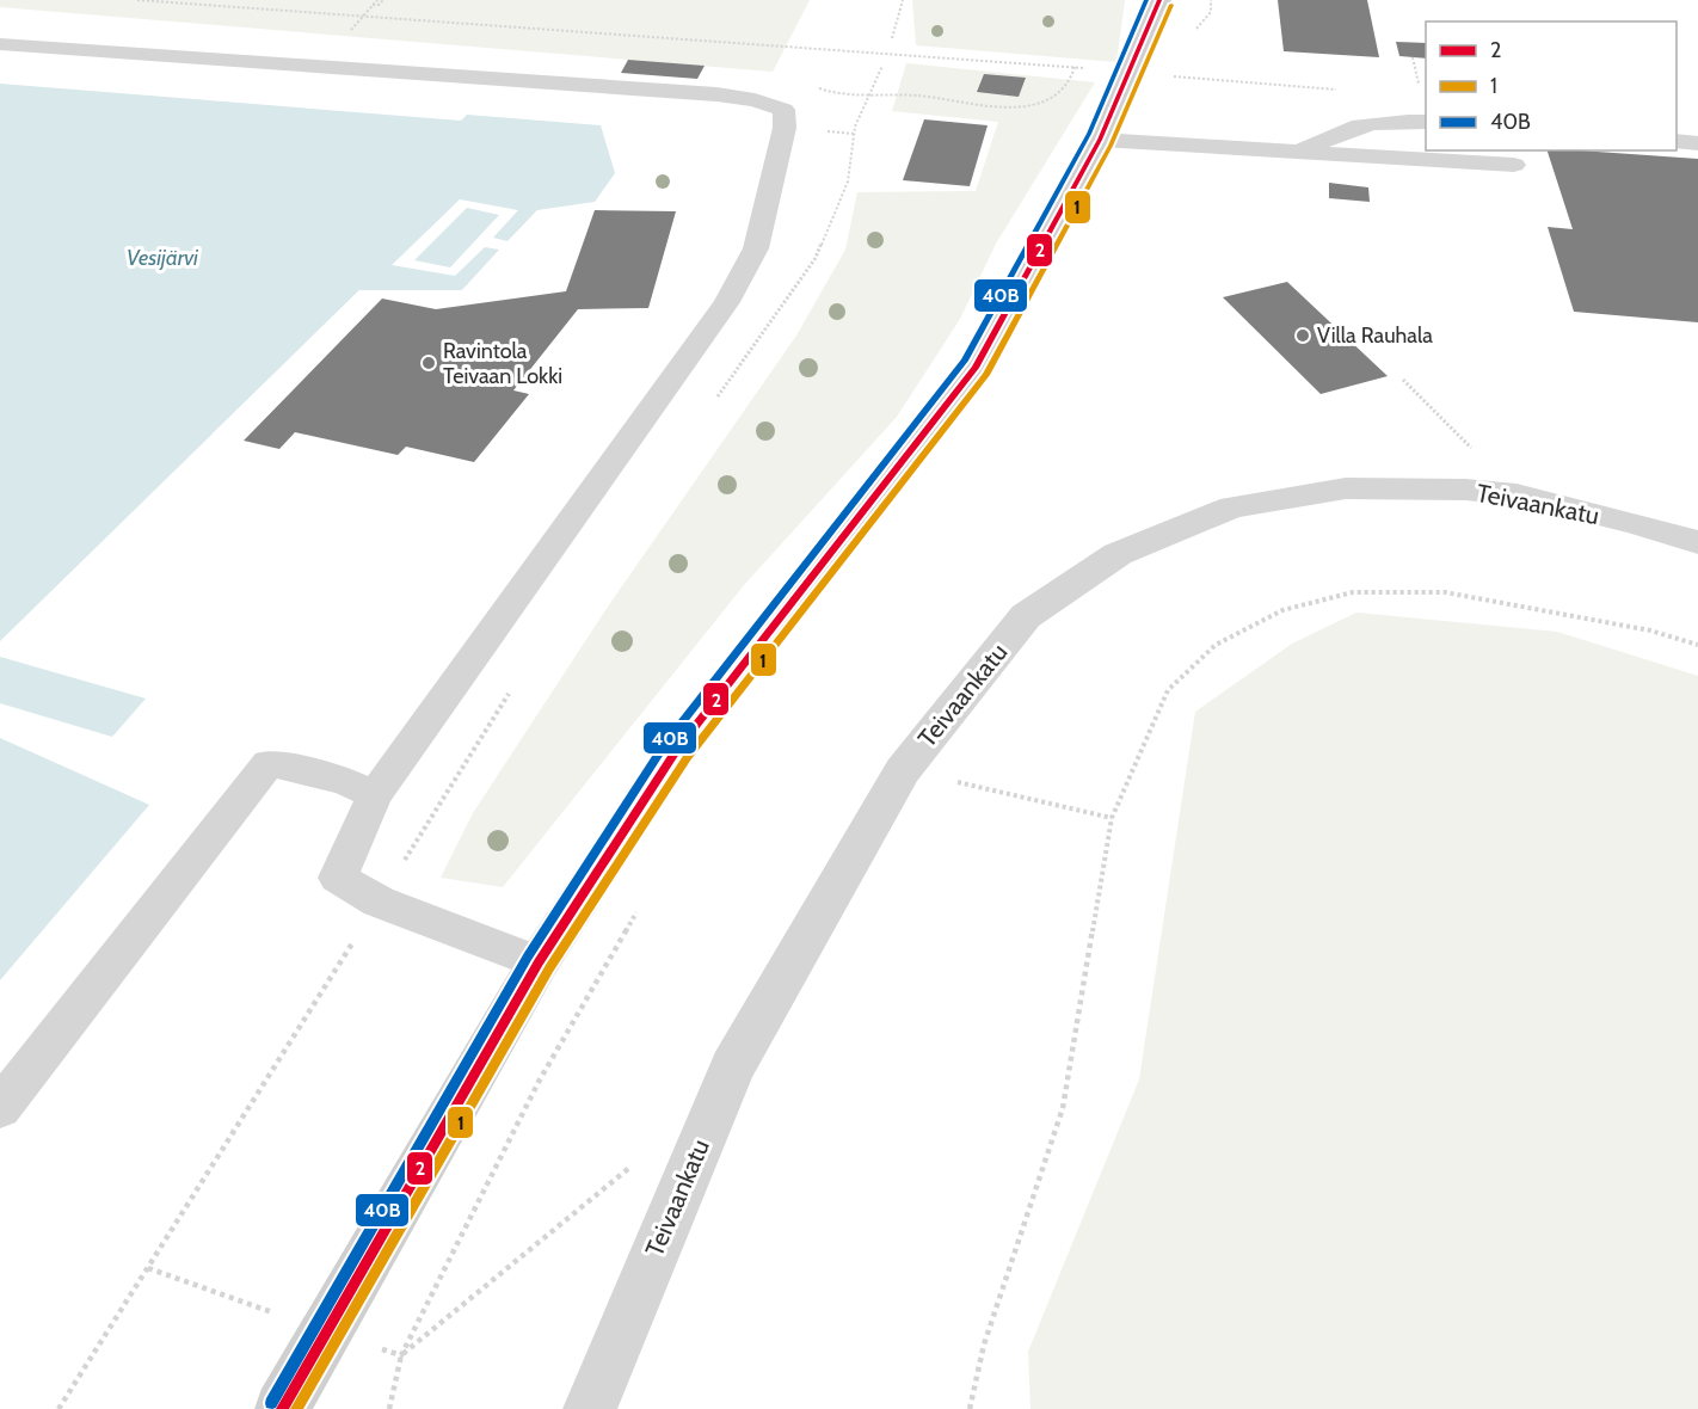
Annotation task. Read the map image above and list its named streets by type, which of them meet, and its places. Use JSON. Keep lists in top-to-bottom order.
{
  "streets": {
    "street": ["Teivaankatu"]
  },
  "water": ["Vesijärvi"],
  "places": ["Villa Rauhala", "Ravintola Teivaan Lokki"],
  "lines": ["transit line 2", "transit line 40B", "transit line 1"],
  "legend": ["2", "1", "40B"]
}
